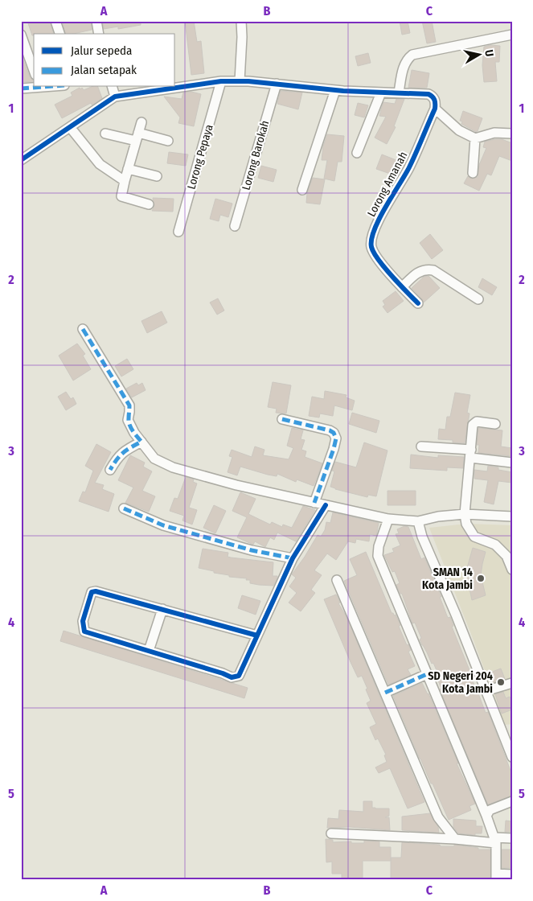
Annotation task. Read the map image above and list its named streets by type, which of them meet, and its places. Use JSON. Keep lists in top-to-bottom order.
{
  "streets": {
    "street": ["Lorong Barokah", "Lorong Pepaya", "Lorong Amanah"]
  },
  "places": ["SMAN 14 Kota Jambi", "SD Negeri 204 Kota Jambi"],
  "legend": ["Jalur sepeda", "Jalan setapak"],
  "north": "right",
  "grid": {
    "columns": ["A", "B", "C"],
    "rows": [
      "1",
      "2",
      "3",
      "4",
      "5"
    ]
  }
}
